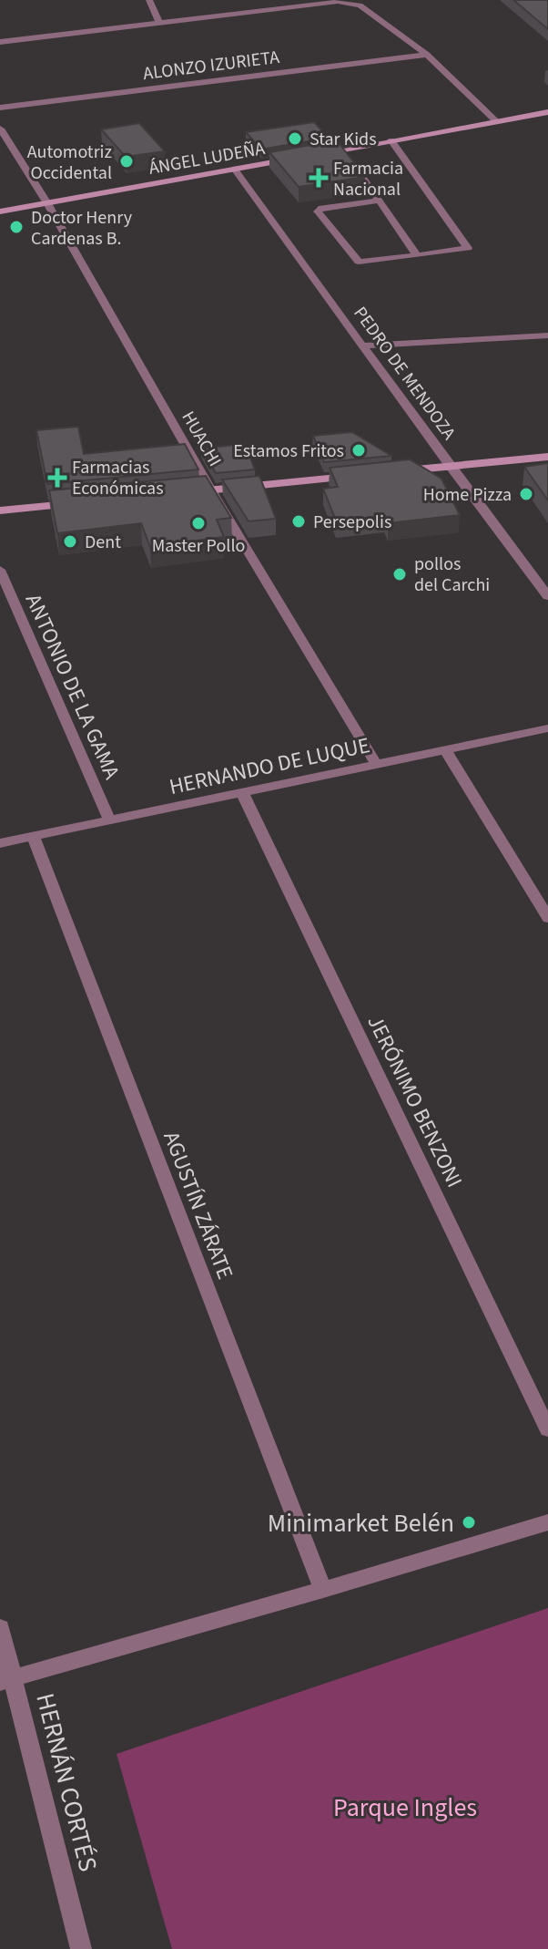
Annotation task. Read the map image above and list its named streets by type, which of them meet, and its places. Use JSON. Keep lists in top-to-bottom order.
{
  "streets": {
    "street": [
      "ALONZO IZURIETA",
      "ÁNGEL LUDEÑA",
      "PEDRO DE MENDOZA",
      "HUACHI",
      "ANTONIO DE LA GAMA",
      "HERNANDO DE LUQUE",
      "JERÓNIMO BENZONI",
      "AGUSTÍN ZÁRATE",
      "HERNÁN CORTÉS"
    ]
  },
  "crossings": [
    ["ÁNGEL LUDEÑA", "PEDRO DE MENDOZA"],
    ["ÁNGEL LUDEÑA", "HUACHI"],
    ["HUACHI", "HERNANDO DE LUQUE"],
    ["ANTONIO DE LA GAMA", "HERNANDO DE LUQUE"],
    ["HERNANDO DE LUQUE", "JERÓNIMO BENZONI"],
    ["HERNANDO DE LUQUE", "AGUSTÍN ZÁRATE"]
  ],
  "parks": ["Parque Ingles"],
  "places": {
    "other": [
      "Star Kids",
      "Automotriz Occidental",
      "Doctor Henry Cardenas B.",
      "Estamos Fritos",
      "Home Pizza",
      "Persepolis",
      "Master Pollo",
      "Dent",
      "pollos del Carchi",
      "Minimarket Belén"
    ],
    "health": ["Farmacia Nacional", "Farmacias Económicas"]
  }
}
